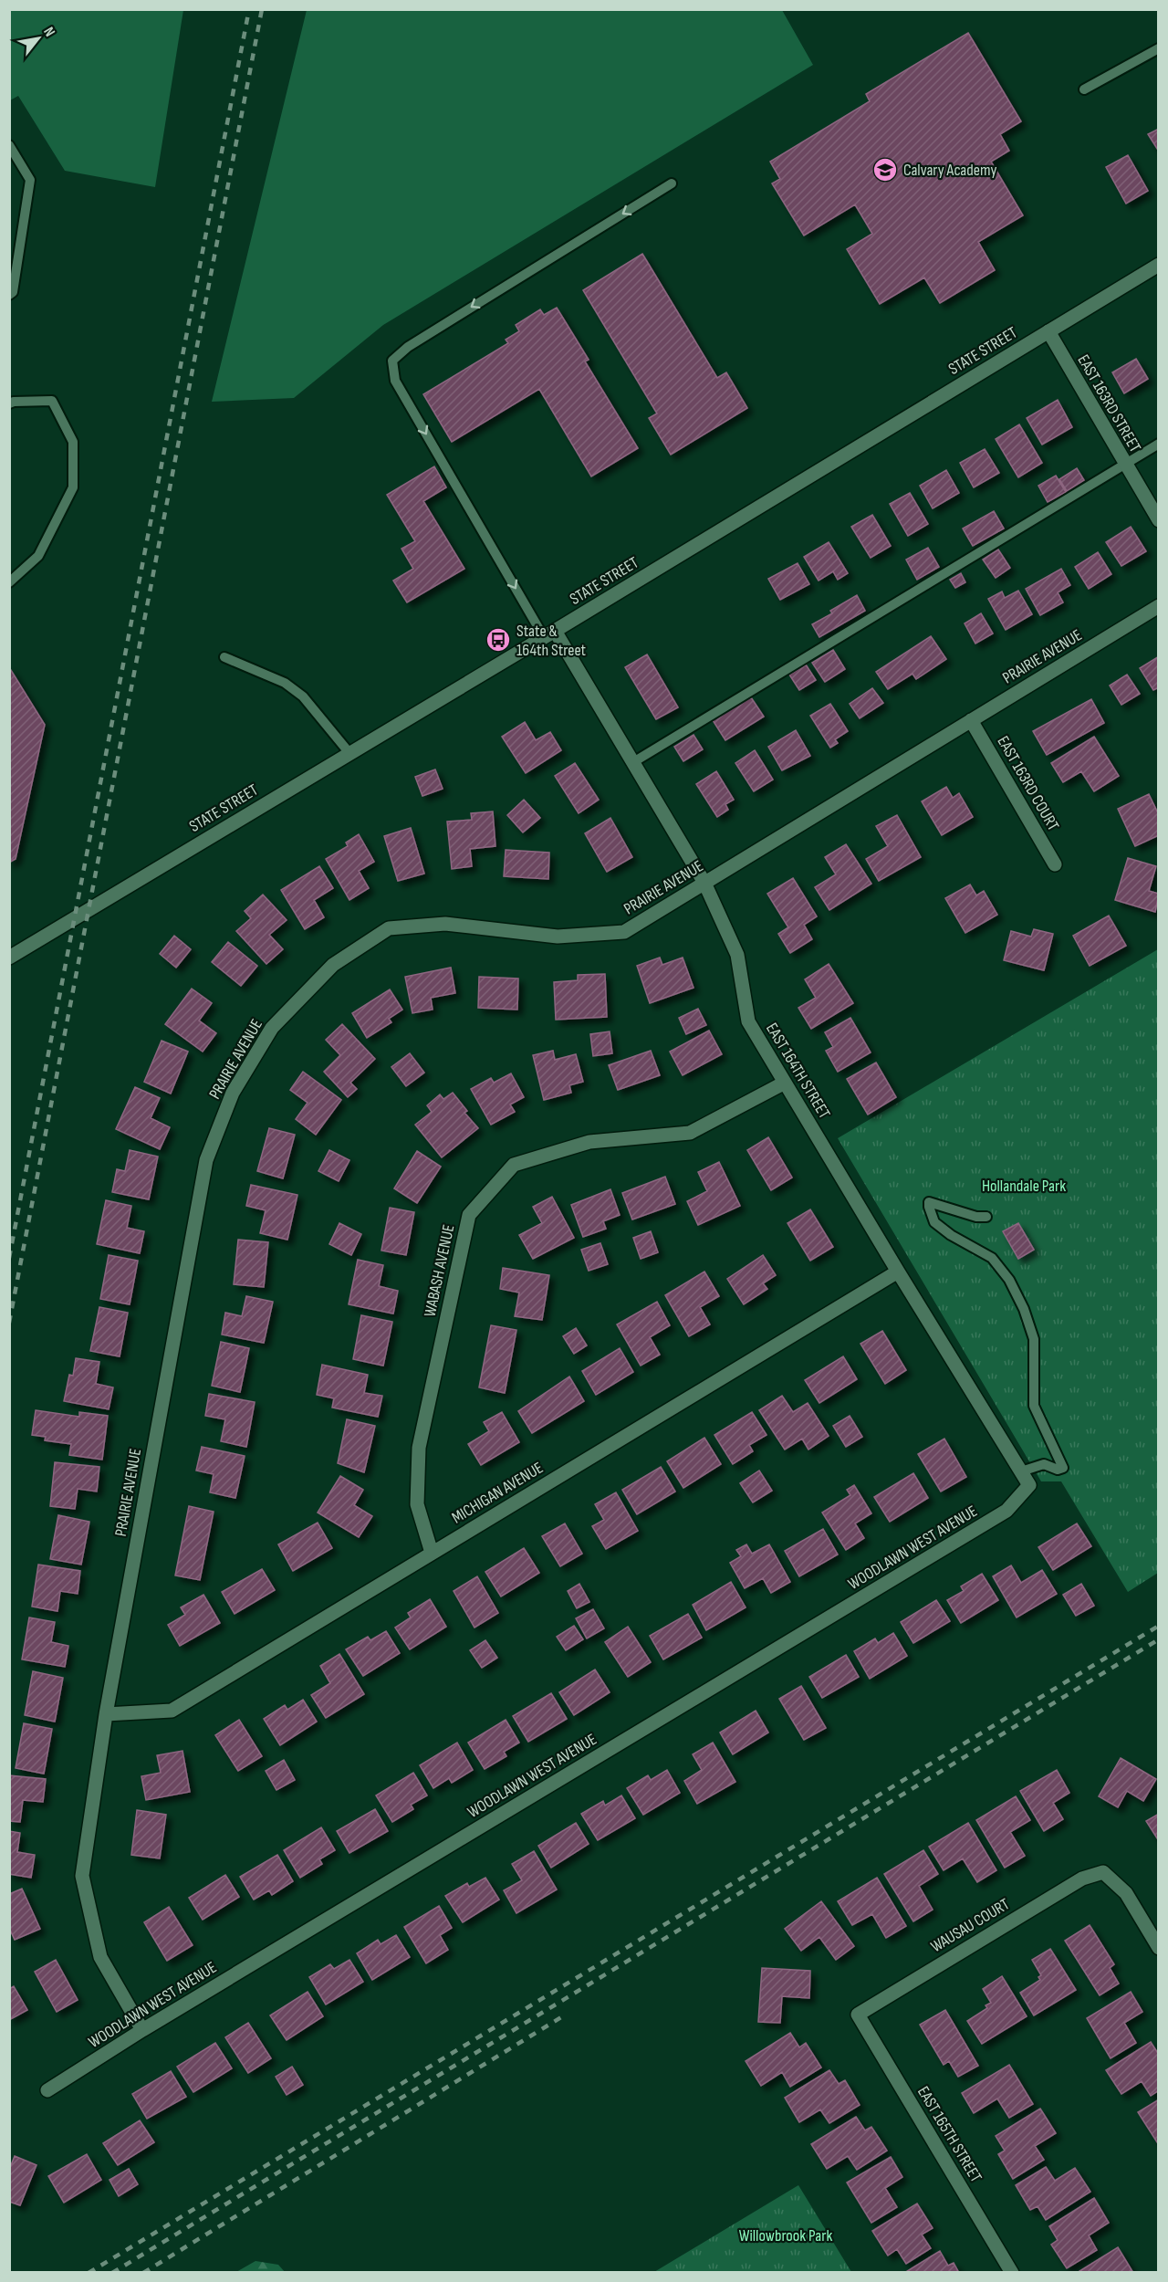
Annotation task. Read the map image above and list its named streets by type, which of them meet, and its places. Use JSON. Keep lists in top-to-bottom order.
{
  "streets": {
    "street": [
      "STATE STREET",
      "EAST 163RD STREET",
      "PRAIRIE AVENUE",
      "EAST 163RD COURT",
      "EAST 164TH STREET",
      "WABASH AVENUE",
      "MICHIGAN AVENUE",
      "WOODLAWN WEST AVENUE",
      "WAUSAU COURT",
      "EAST 165TH STREET"
    ]
  },
  "crossings": [
    ["STATE STREET", "EAST 163RD STREET"],
    ["STATE STREET", "EAST 164TH STREET"],
    ["PRAIRIE AVENUE", "EAST 163RD COURT"],
    ["PRAIRIE AVENUE", "EAST 164TH STREET"],
    ["PRAIRIE AVENUE", "MICHIGAN AVENUE"],
    ["PRAIRIE AVENUE", "WOODLAWN WEST AVENUE"],
    ["EAST 164TH STREET", "WABASH AVENUE"],
    ["EAST 164TH STREET", "MICHIGAN AVENUE"],
    ["EAST 164TH STREET", "WOODLAWN WEST AVENUE"],
    ["WABASH AVENUE", "MICHIGAN AVENUE"],
    ["WAUSAU COURT", "EAST 165TH STREET"]
  ],
  "parks": ["Hollandale Park", "Willowbrook Park"],
  "places": {
    "school or university": ["Calvary Academy"],
    "bus stop": ["State & 164th Street"]
  },
  "north": "top right"
}
